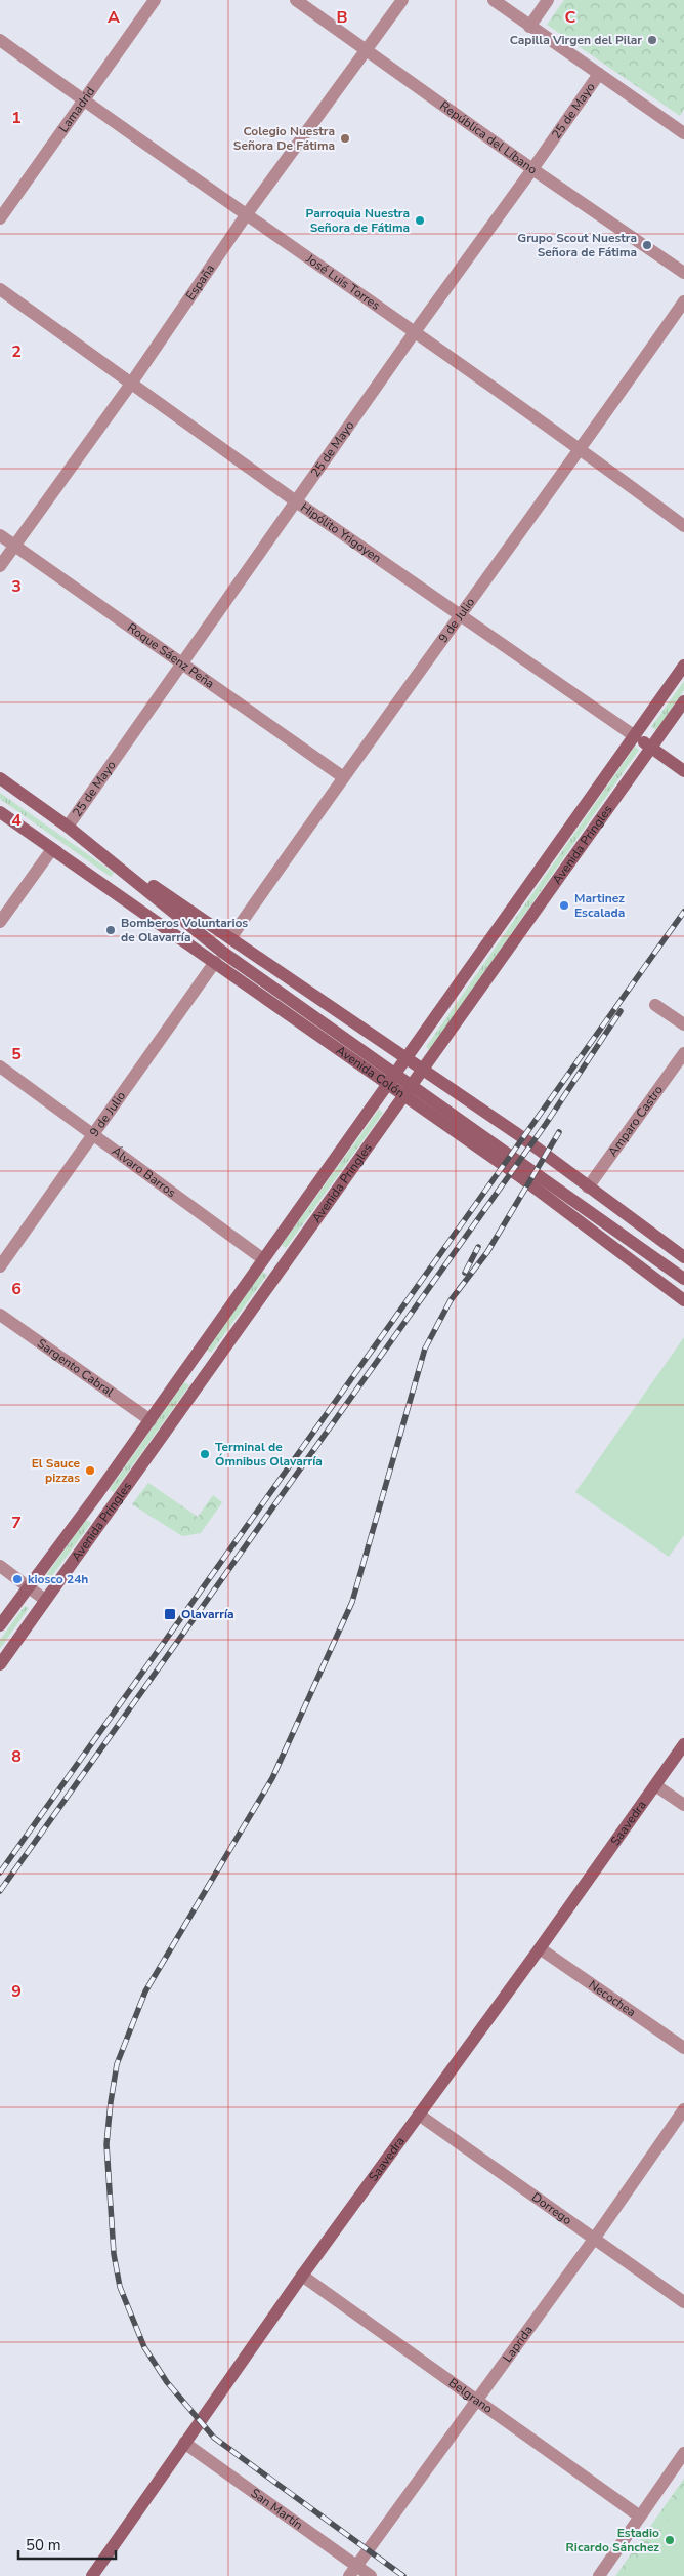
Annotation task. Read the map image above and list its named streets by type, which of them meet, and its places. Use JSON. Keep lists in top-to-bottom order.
{
  "streets": {
    "main road": [
      "Hipólito Yrigoyen",
      "Avenida Pringles",
      "Avenida Colón",
      "Saavedra"
    ],
    "street": [
      "Lamadrid",
      "25 de Mayo",
      "República del Líbano",
      "España",
      "José Luis Torres",
      "9 de Julio",
      "Roque Sáenz Peña",
      "Amparo Castro",
      "Álvaro Barros",
      "Sargento Cabral",
      "Necochea",
      "Dorrego",
      "Laprida",
      "Belgrano",
      "San Martín"
    ]
  },
  "crossings": [
    ["Lamadrid", "José Luis Torres"],
    ["25 de Mayo", "República del Líbano"],
    ["25 de Mayo", "José Luis Torres"],
    ["25 de Mayo", "Hipólito Yrigoyen"],
    ["25 de Mayo", "Roque Sáenz Peña"],
    ["25 de Mayo", "Avenida Colón"],
    ["República del Líbano", "España"],
    ["España", "José Luis Torres"],
    ["España", "Hipólito Yrigoyen"],
    ["España", "Roque Sáenz Peña"],
    ["José Luis Torres", "9 de Julio"],
    ["Hipólito Yrigoyen", "9 de Julio"],
    ["Hipólito Yrigoyen", "Avenida Pringles"],
    ["9 de Julio", "Roque Sáenz Peña"],
    ["9 de Julio", "Avenida Colón"],
    ["9 de Julio", "Álvaro Barros"],
    ["Avenida Pringles", "Avenida Colón"],
    ["Avenida Pringles", "Álvaro Barros"],
    ["Avenida Pringles", "Sargento Cabral"],
    ["Avenida Colón", "Amparo Castro"],
    ["Saavedra", "Necochea"],
    ["Saavedra", "Dorrego"],
    ["Saavedra", "Belgrano"],
    ["Saavedra", "San Martín"],
    ["Dorrego", "Laprida"],
    ["Laprida", "Belgrano"],
    ["Laprida", "San Martín"]
  ],
  "places": {
    "other": [
      "Capilla Virgen del Pilar",
      "Colegio Nuestra Señora De Fátima",
      "Parroquia Nuestra Señora de Fátima",
      "Grupo Scout Nuestra Señora de Fátima",
      "Martinez Escalada",
      "Bomberos Voluntarios de Olavarría",
      "Terminal de Ómnibus Olavarría",
      "El Sauce pizzas",
      "kiosco 24h",
      "Estadio Ricardo Sánchez"
    ],
    "transit": ["Olavarría"]
  },
  "scale_bar": "50 m",
  "grid": {
    "columns": ["A", "B", "C"],
    "rows": [
      "1",
      "2",
      "3",
      "4",
      "5",
      "6",
      "7",
      "8",
      "9"
    ]
  }
}
